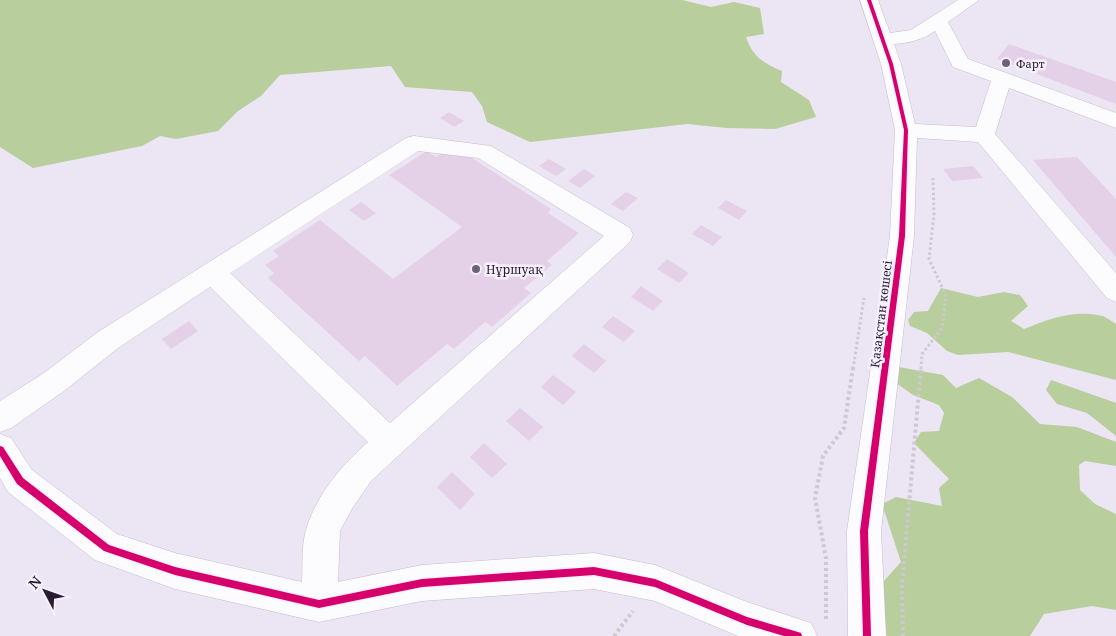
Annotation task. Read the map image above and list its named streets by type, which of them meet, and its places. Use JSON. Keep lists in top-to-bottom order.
{
  "streets": {
    "street": ["Қазақстан көшесі"]
  },
  "places": ["Фарт", "Нұршуақ"],
  "north": "top left"
}
